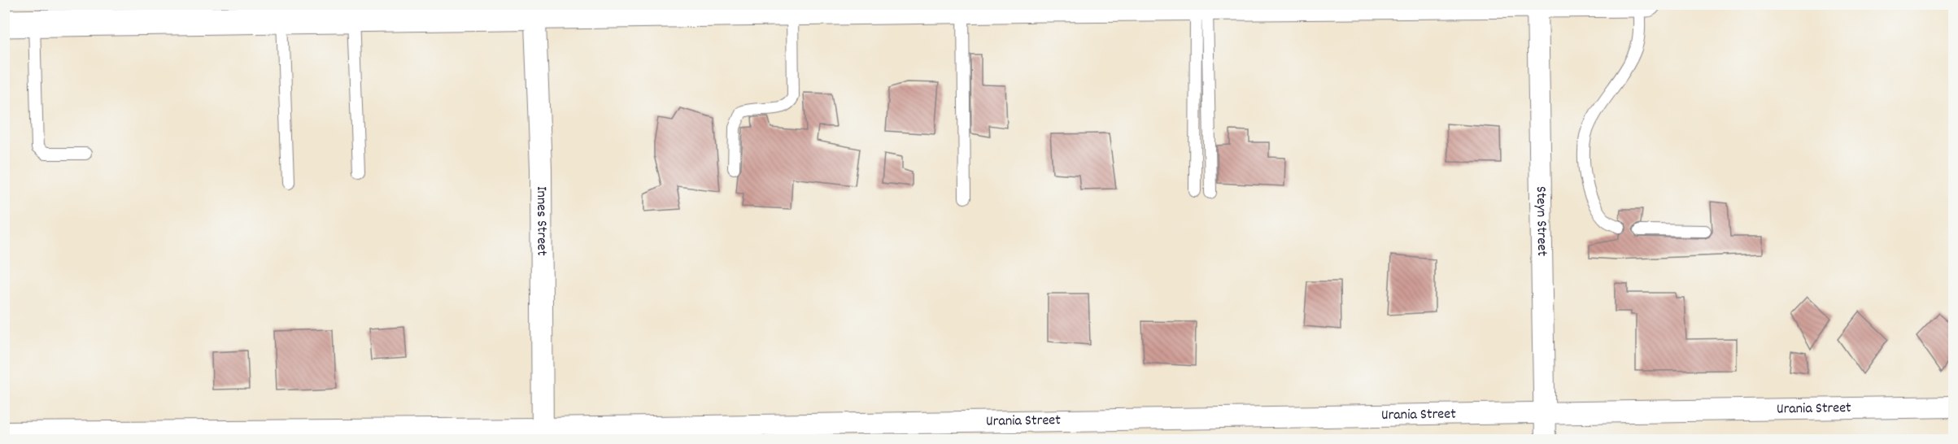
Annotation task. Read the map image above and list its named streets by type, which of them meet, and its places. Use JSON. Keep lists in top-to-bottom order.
{
  "streets": {
    "street": ["Innes Street", "Steyn Street", "Urania Street"]
  },
  "crossings": [
    ["Innes Street", "Urania Street"],
    ["Steyn Street", "Urania Street"]
  ]
}
